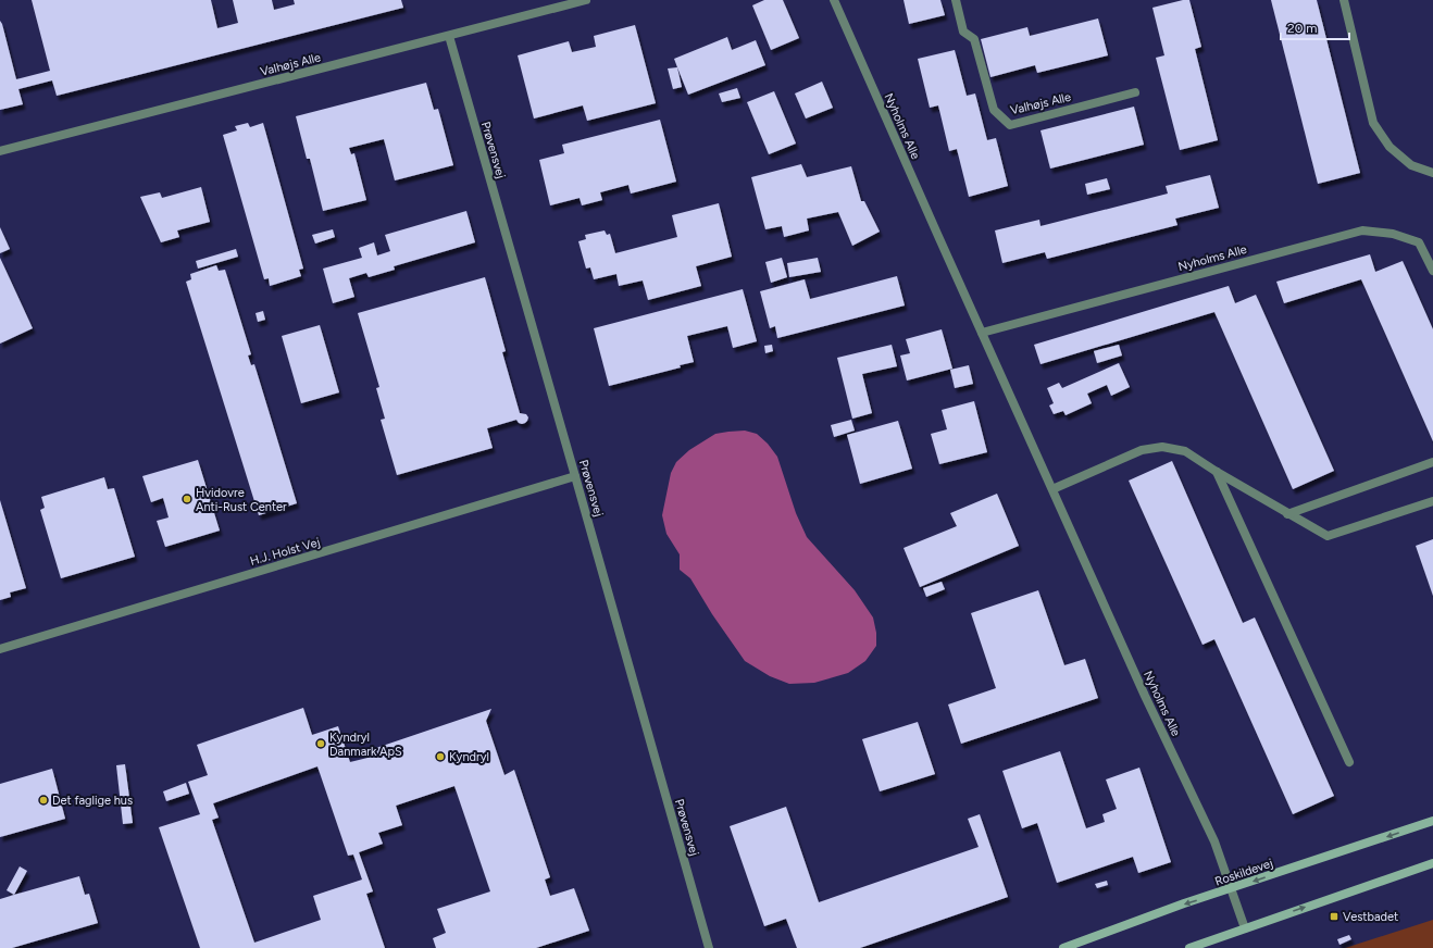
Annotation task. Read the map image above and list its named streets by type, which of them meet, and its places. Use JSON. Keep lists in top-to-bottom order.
{
  "streets": {
    "main road": ["Roskildevej"],
    "street": [
      "Valhøjs Alle",
      "Nyholms Alle",
      "Prøvensvej",
      "H.J. Holst Vej"
    ]
  },
  "crossings": [
    ["Valhøjs Alle", "Prøvensvej"],
    ["Nyholms Alle", "Roskildevej"],
    ["Prøvensvej", "H.J. Holst Vej"]
  ],
  "places": {
    "other": [
      "Hvidovre Anti-Rust Center",
      "Kyndryl Danmark ApS",
      "Kyndryl",
      "Det faglige hus"
    ],
    "transit": ["Vestbadet"]
  },
  "scale_bar": "20 m"
}
